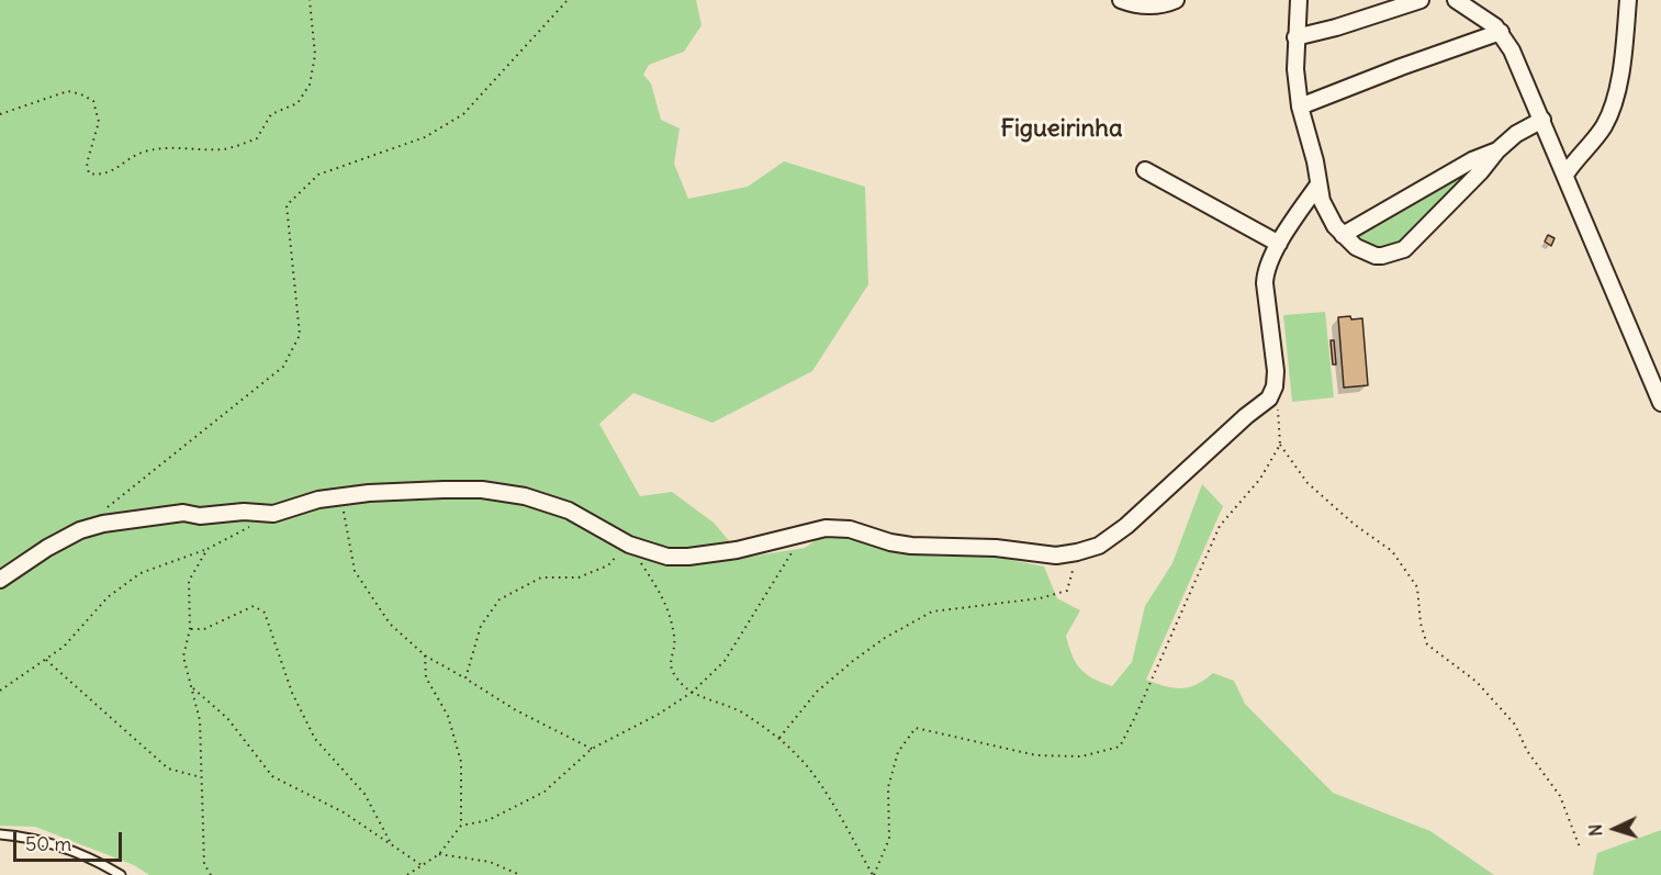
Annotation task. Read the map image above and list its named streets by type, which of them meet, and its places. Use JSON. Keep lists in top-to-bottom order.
{
  "districts": ["Figueirinha"],
  "scale_bar": "50 m",
  "north": "left"
}
